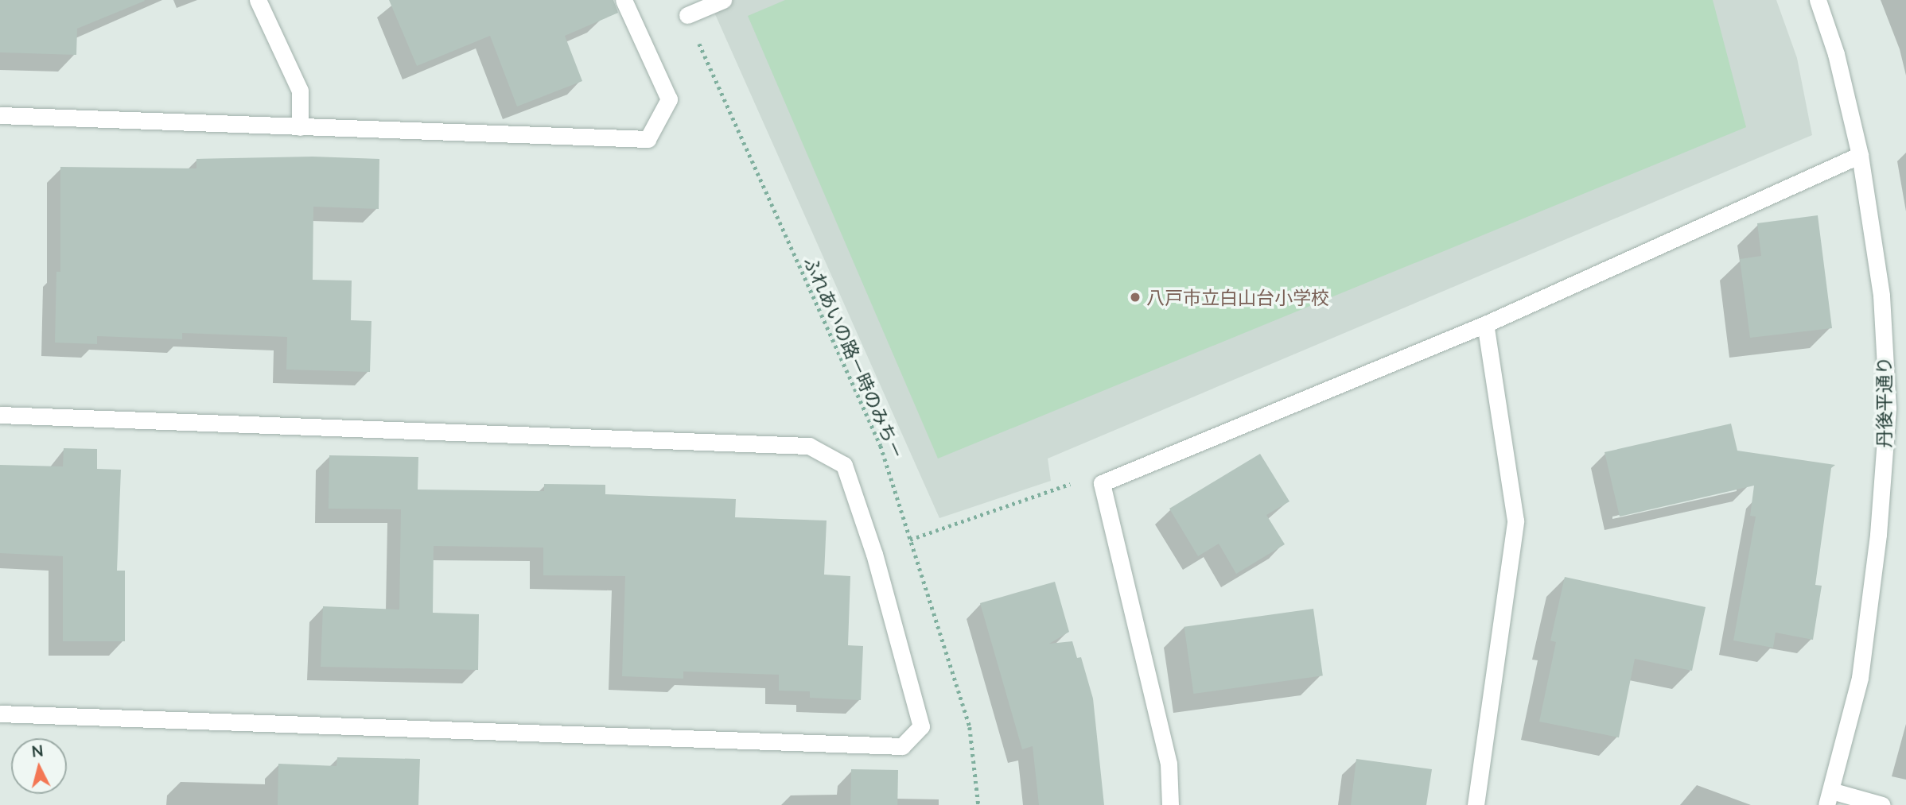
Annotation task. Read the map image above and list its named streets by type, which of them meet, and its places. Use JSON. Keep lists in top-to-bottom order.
{
  "streets": {
    "street": ["丹後平通り"],
    "path": ["ふれあいの路－時のみち－"]
  },
  "places": ["八戸市立白山台小学校"],
  "north": "top"
}
